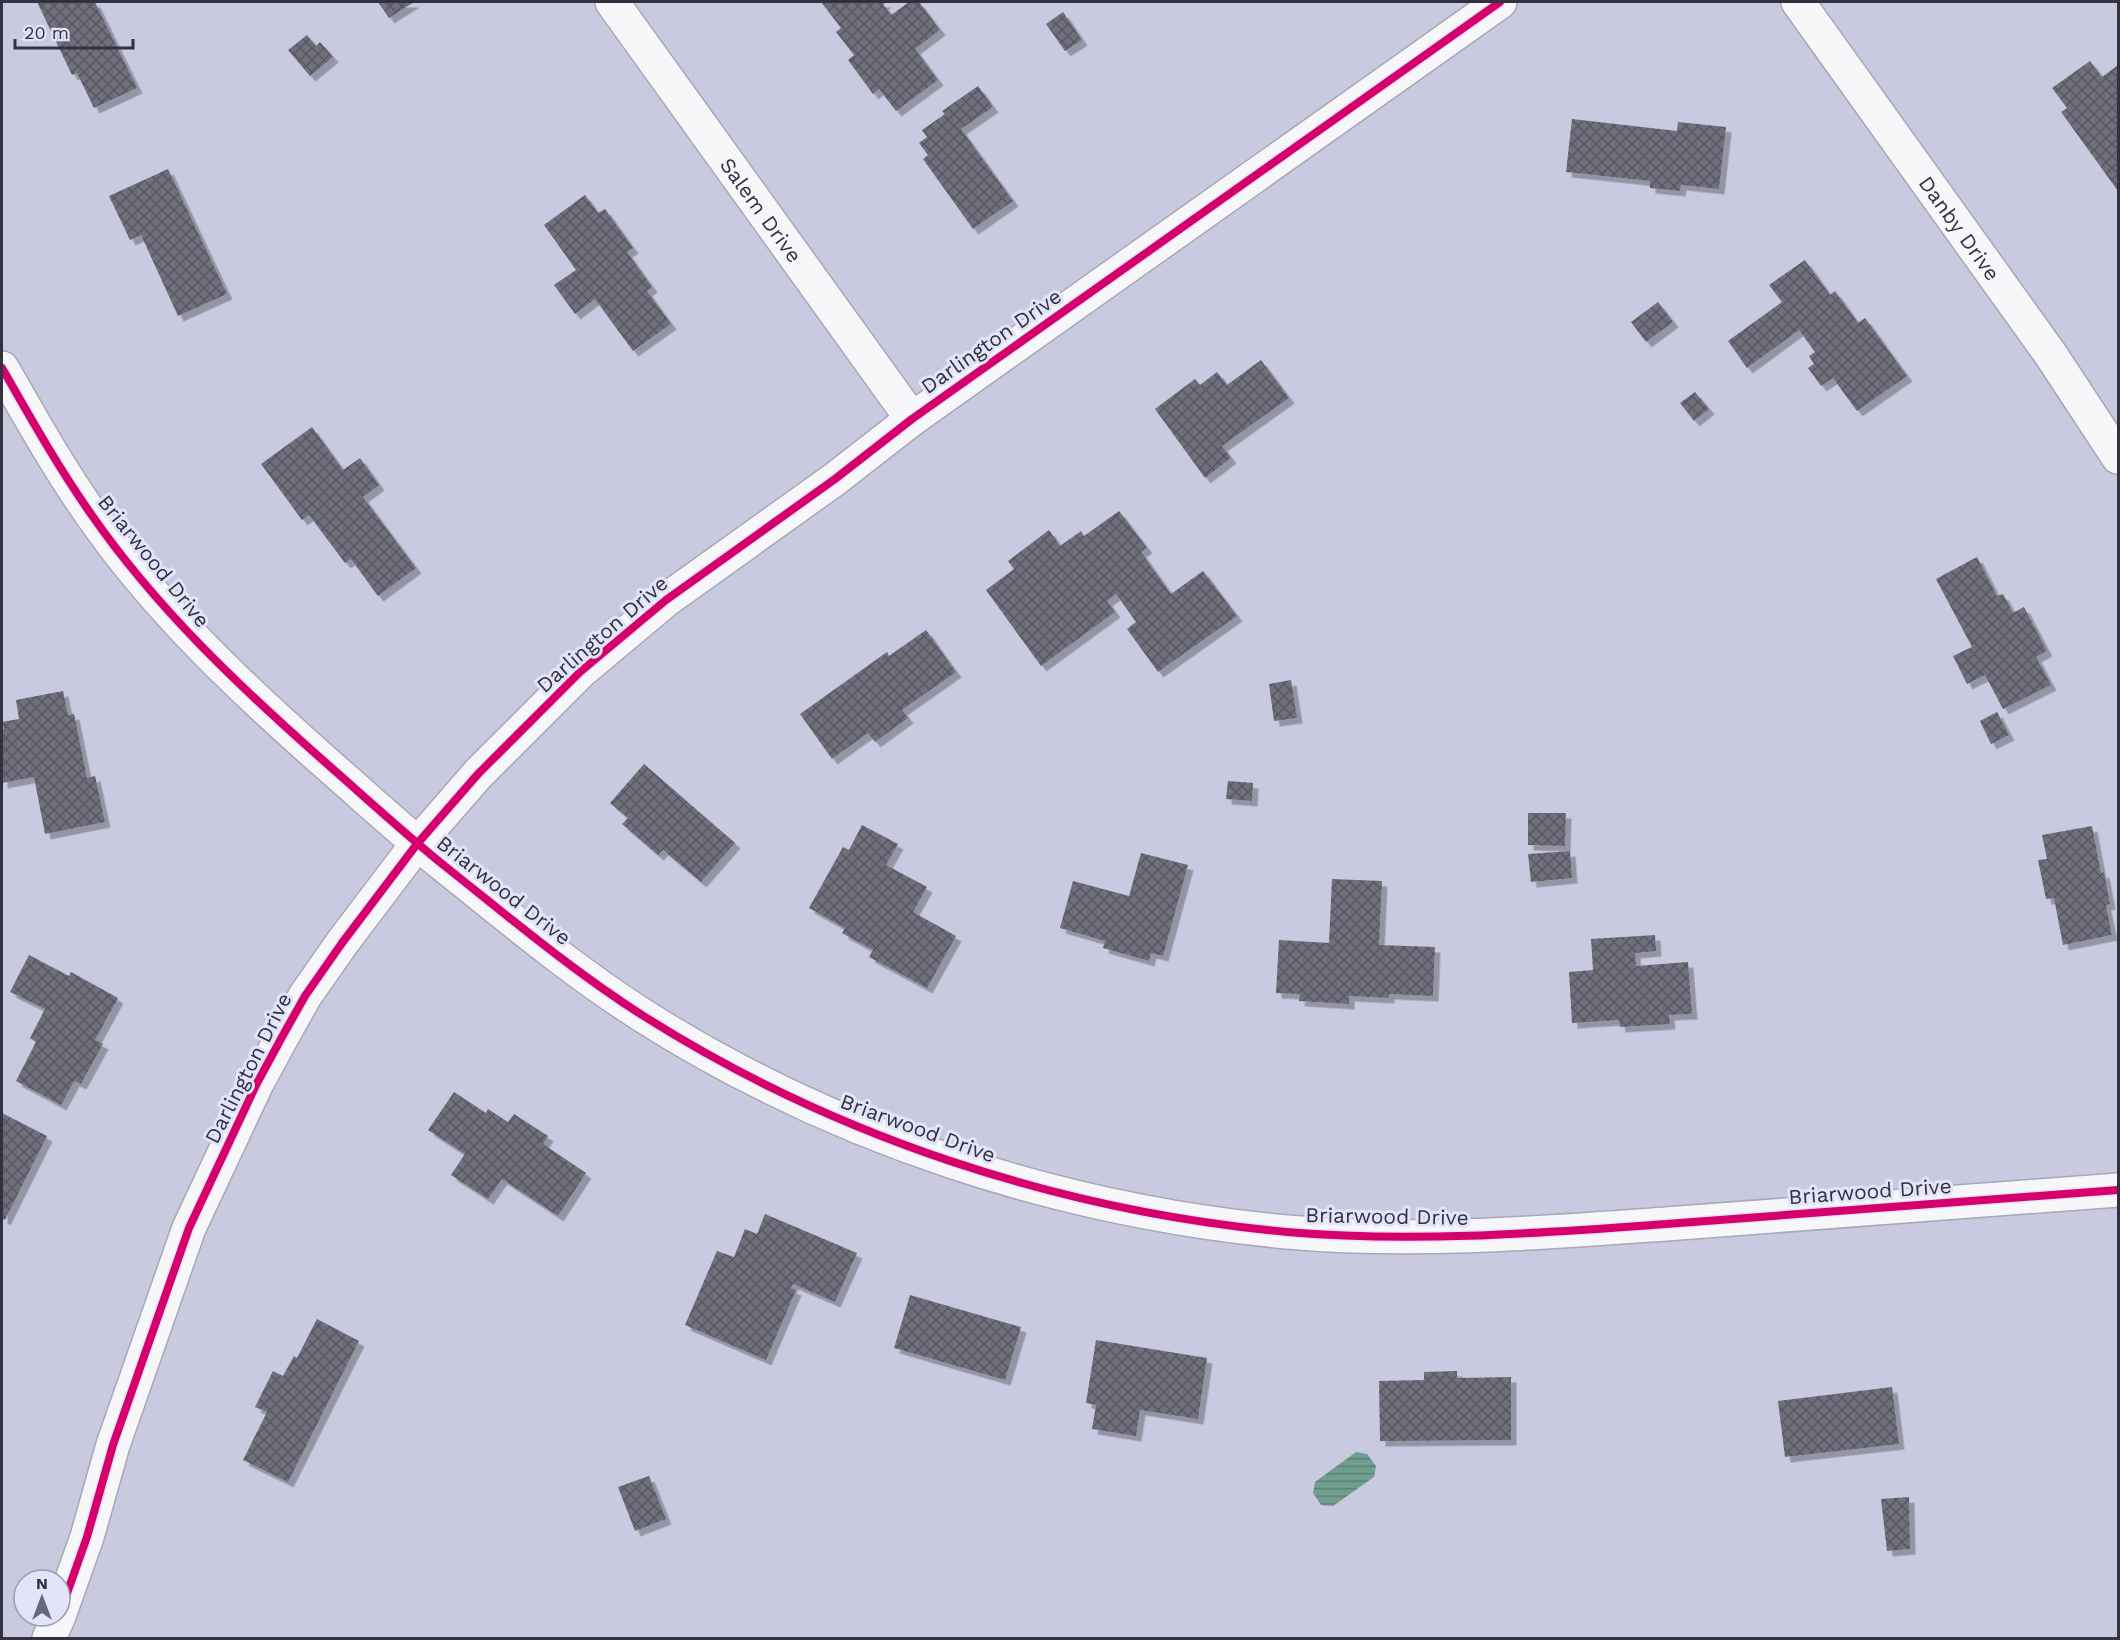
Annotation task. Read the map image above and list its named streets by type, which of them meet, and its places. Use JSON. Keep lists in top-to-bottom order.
{
  "streets": {
    "street": [
      "Salem Drive",
      "Danby Drive",
      "Darlington Drive",
      "Briarwood Drive"
    ]
  },
  "crossings": [
    ["Salem Drive", "Darlington Drive"],
    ["Darlington Drive", "Briarwood Drive"]
  ],
  "scale_bar": "20 m",
  "north": "top"
}
